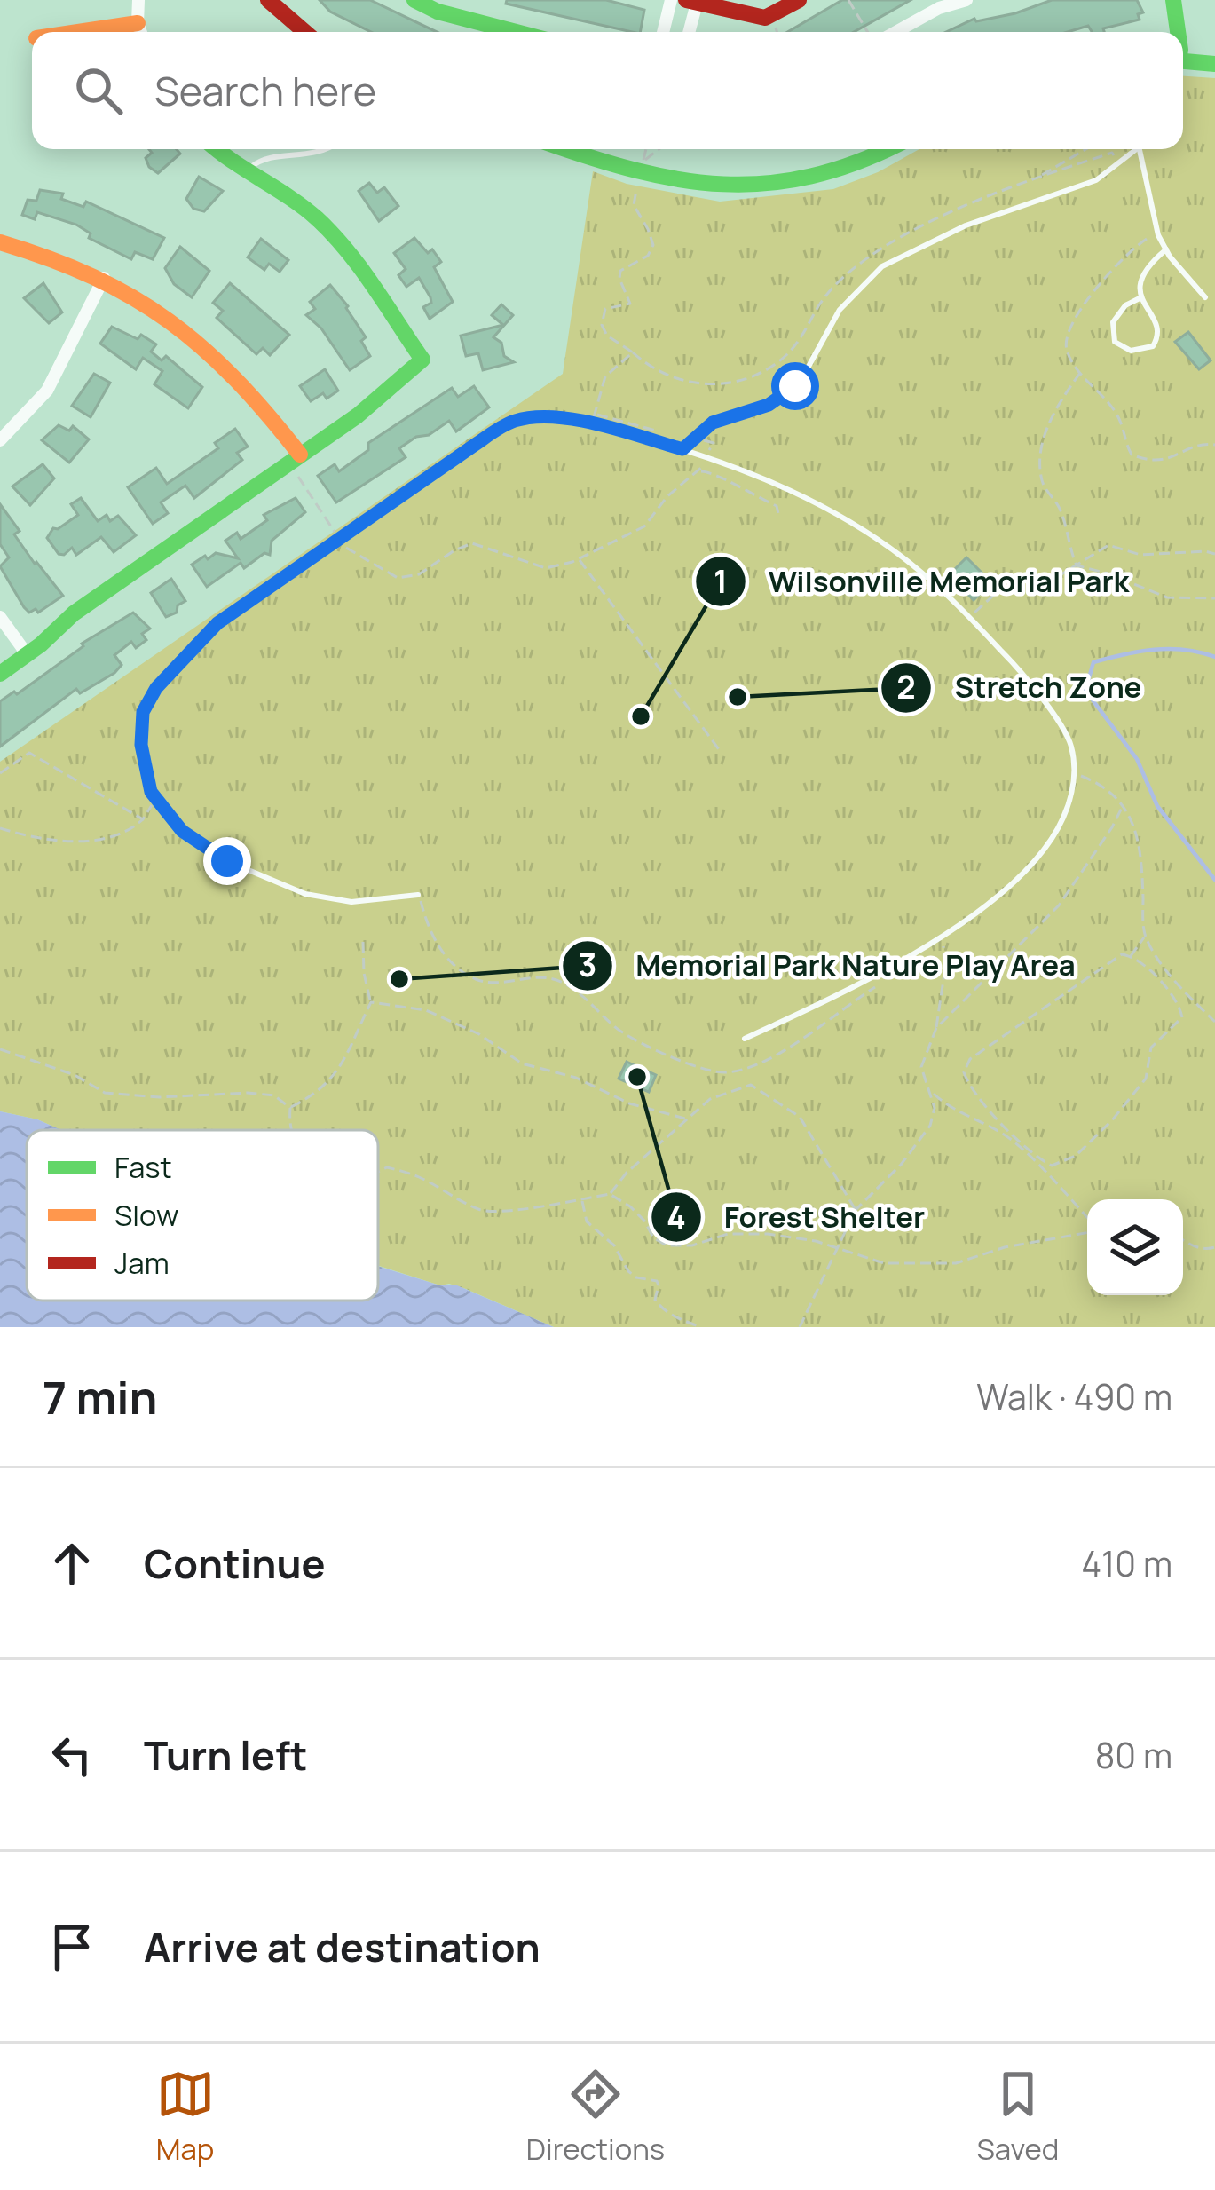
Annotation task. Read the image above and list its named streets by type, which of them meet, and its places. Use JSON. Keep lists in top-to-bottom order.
{
  "places": [
    "Stretch Zone",
    "Wilsonville Memorial Park",
    "Memorial Park Nature Play Area",
    "Forest Shelter"
  ],
  "legend": ["Fast", "Slow", "Jam"],
  "page": {
    "search": "Search here",
    "heading": ["7 min", "Walk · 490 m"],
    "list": [
      ["Continue", "410 m"],
      ["Turn left", "80 m"],
      "Arrive at destination"
    ],
    "nav": ["Map", "Directions", "Saved"]
  }
}
